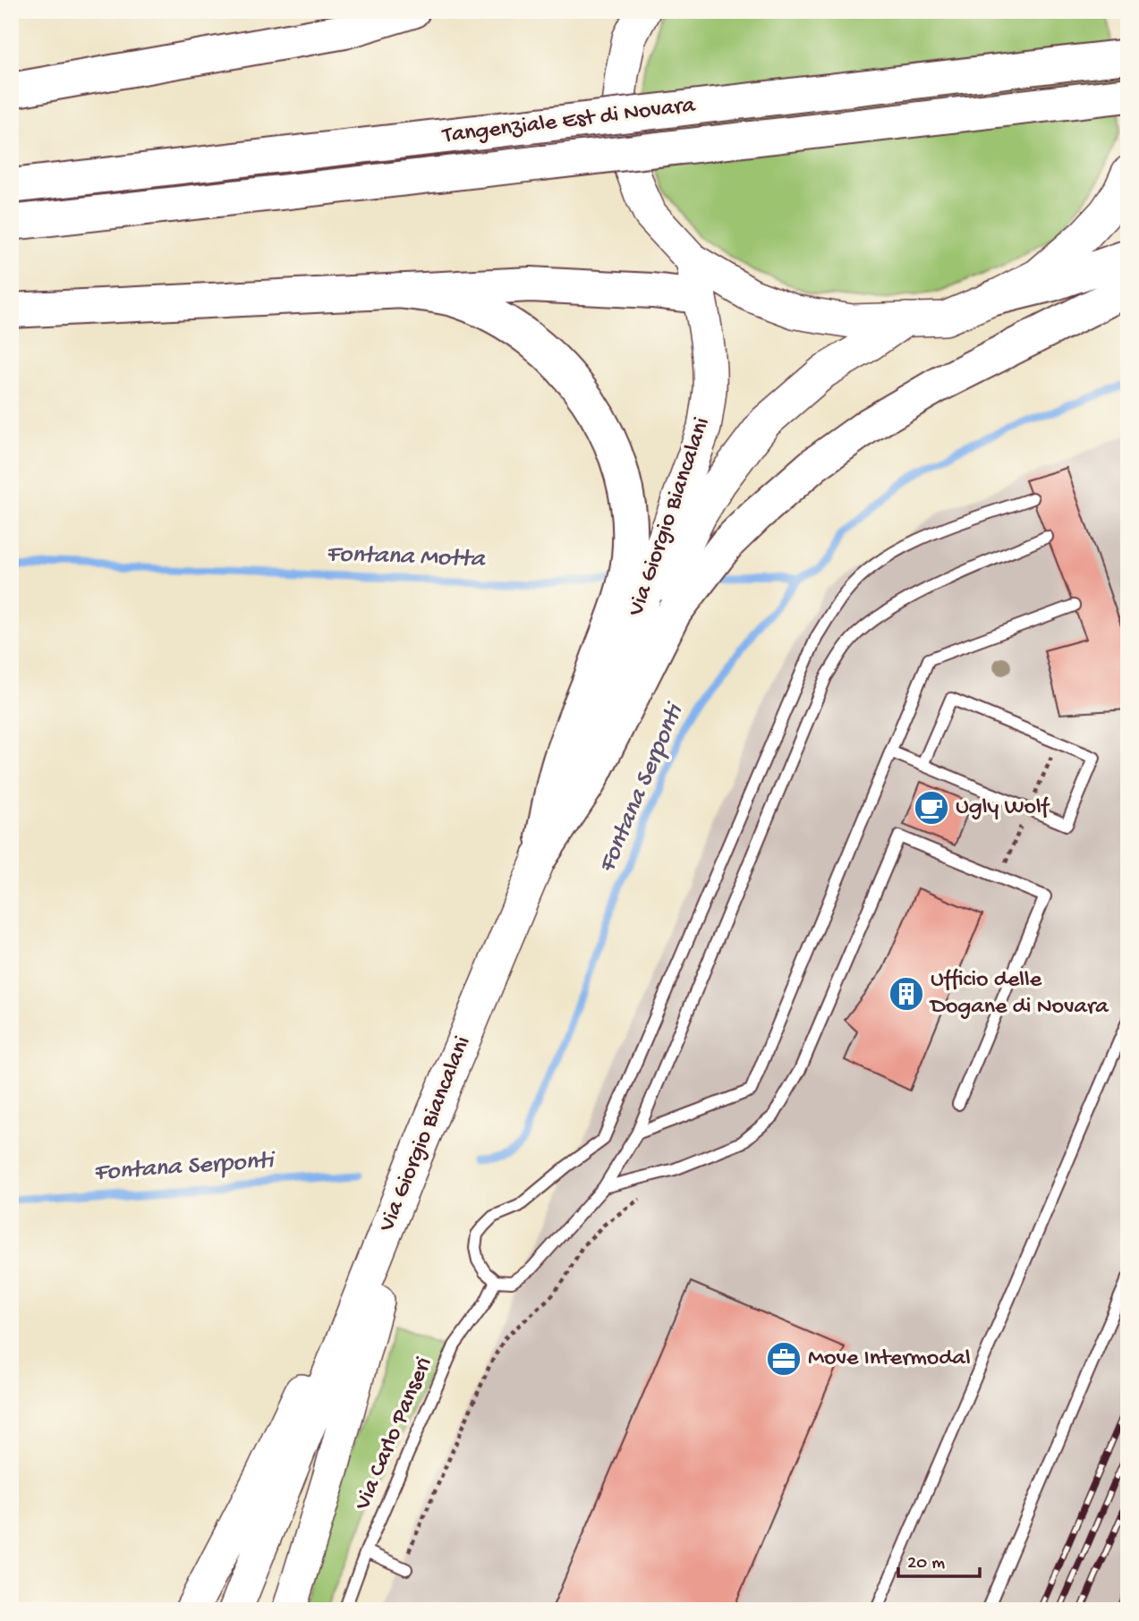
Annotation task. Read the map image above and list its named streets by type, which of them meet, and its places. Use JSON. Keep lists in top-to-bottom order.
{
  "streets": {
    "highway": ["Tangenziale Est di Novara"],
    "main road": ["Via Giorgio Biancalani"],
    "lane": ["Via Carlo Panseri"]
  },
  "water": ["Fontana Motta", "Fontana Serponti"],
  "places": {
    "cafe": ["Ugly Wolf"],
    "building": ["Ufficio delle Dogane di Novara"],
    "office": ["Move Intermodal"]
  },
  "scale_bar": "20 m"
}
